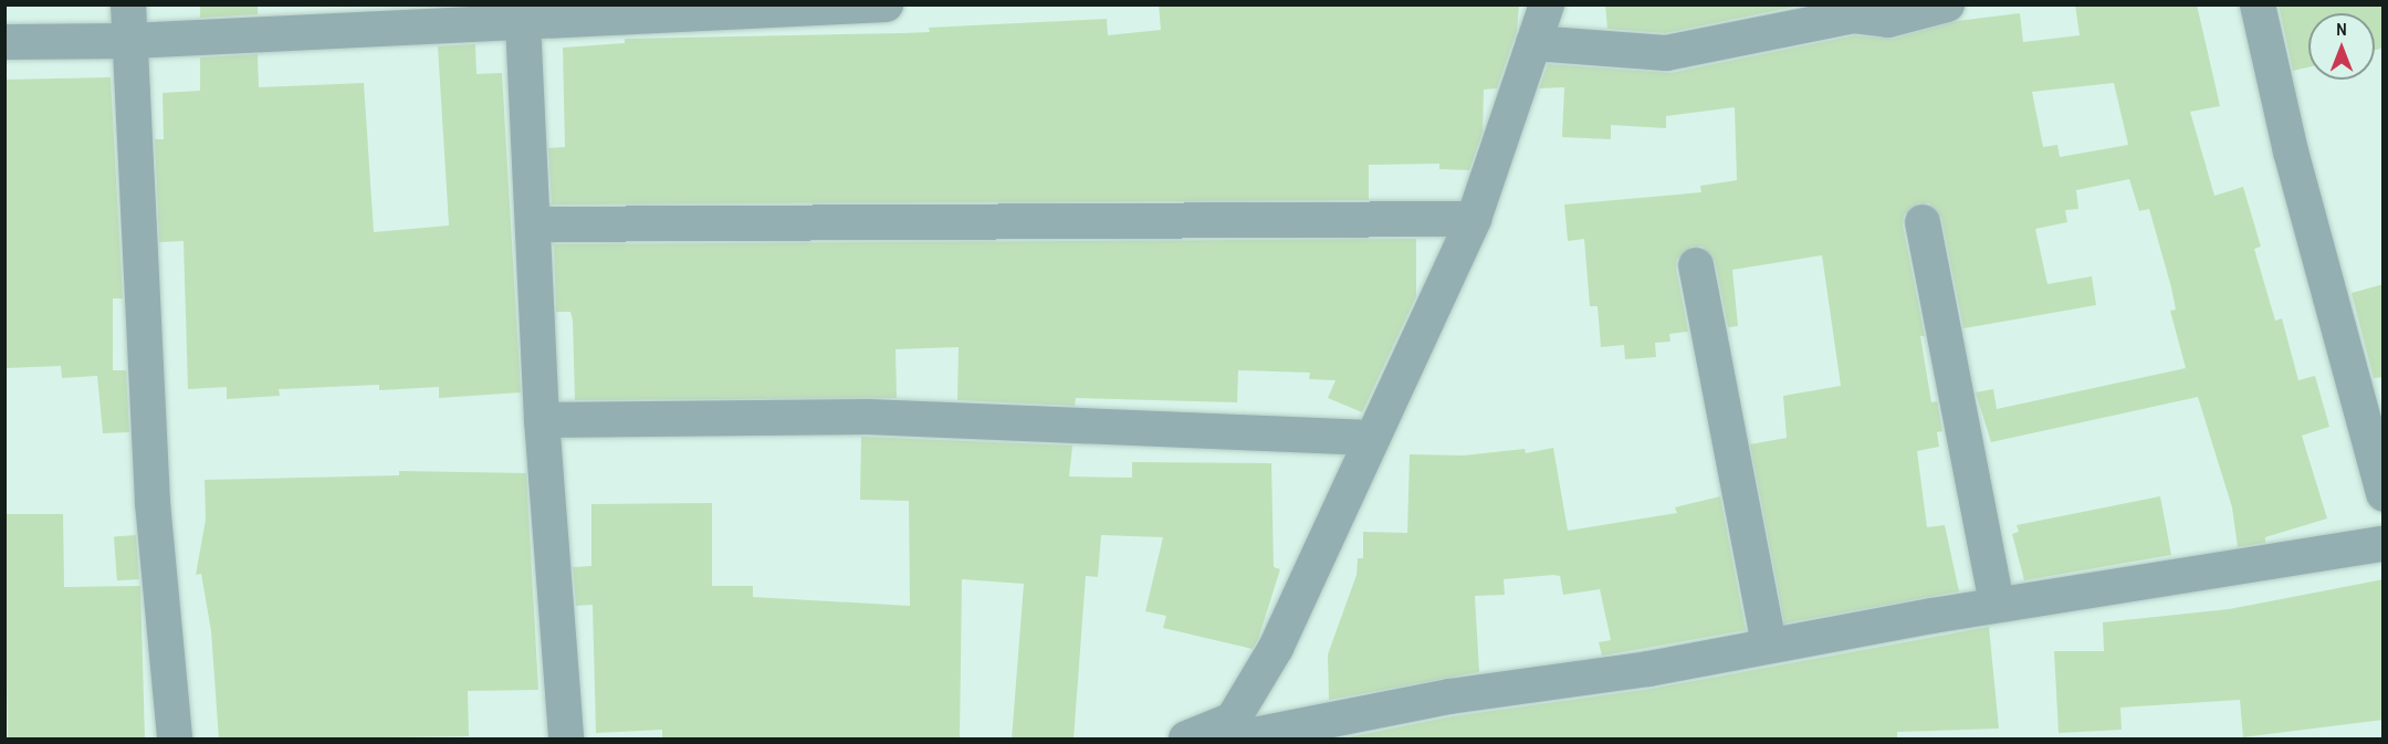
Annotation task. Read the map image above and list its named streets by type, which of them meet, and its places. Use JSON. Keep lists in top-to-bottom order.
{
  "north": "top"
}
